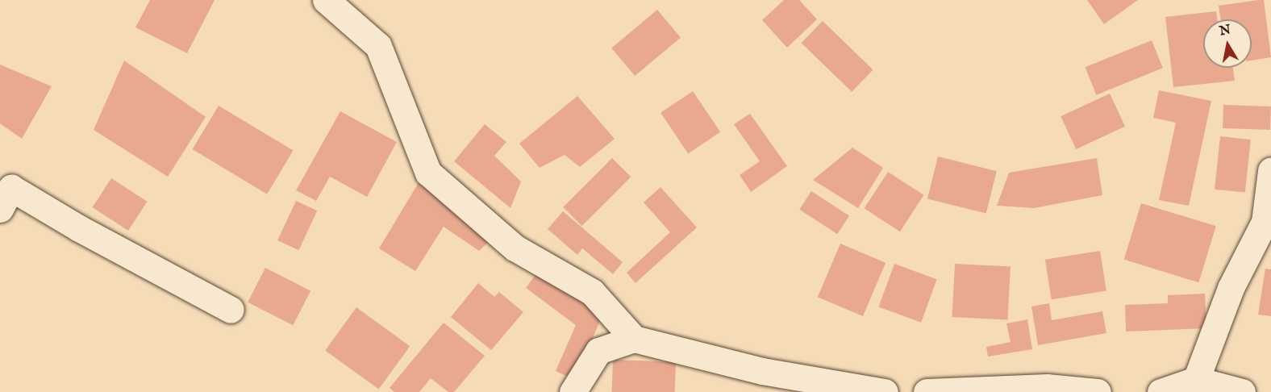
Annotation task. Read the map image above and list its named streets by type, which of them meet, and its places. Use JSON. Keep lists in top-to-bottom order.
{
  "north": "top"
}
